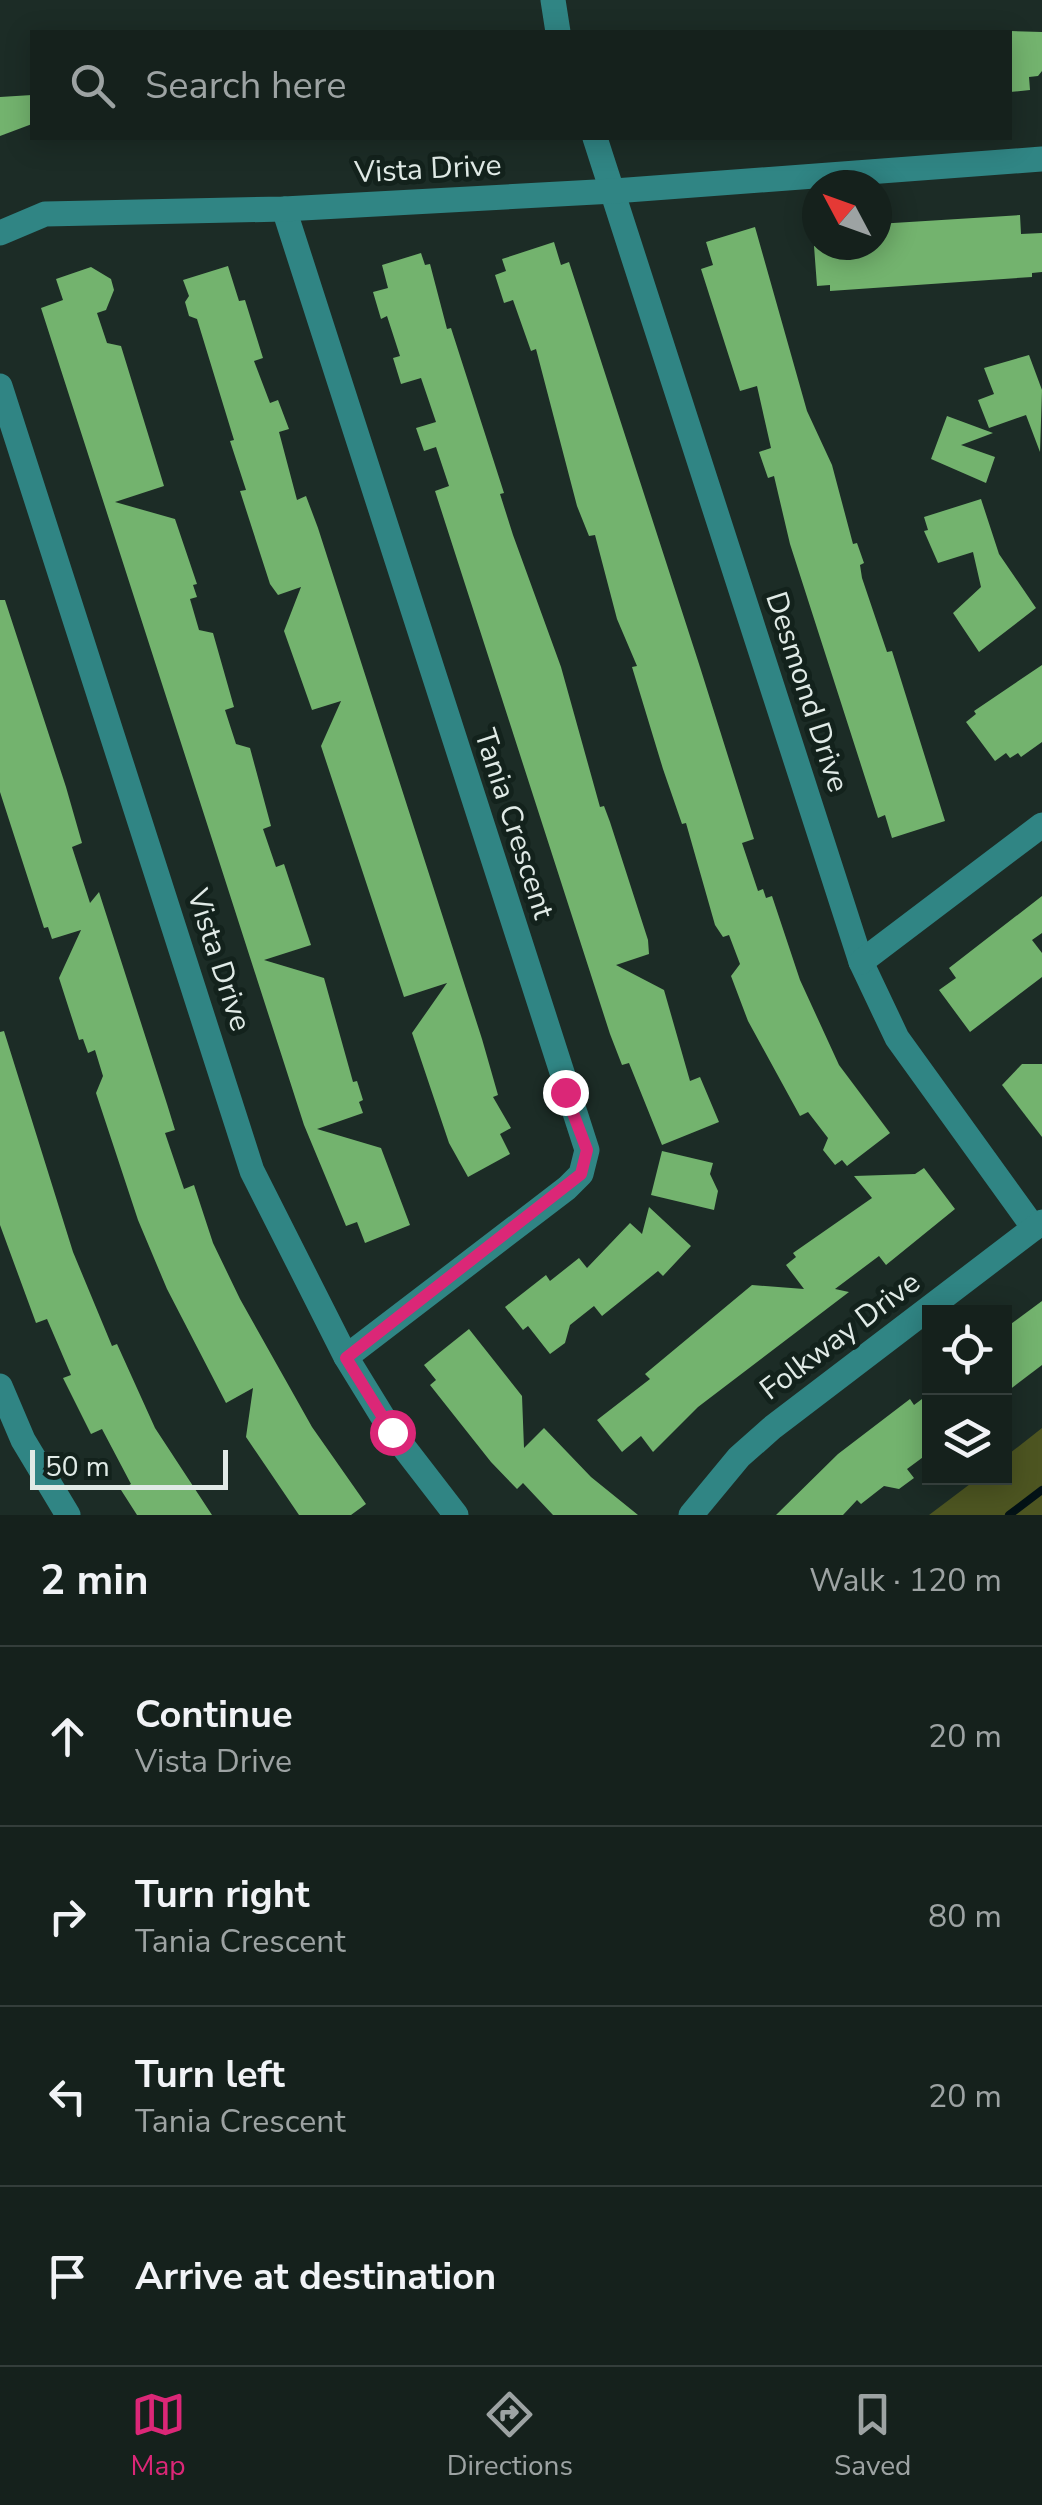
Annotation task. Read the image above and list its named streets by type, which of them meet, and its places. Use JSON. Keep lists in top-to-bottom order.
{
  "streets": {
    "street": [
      "Vista Drive",
      "Desmond Drive",
      "Tania Crescent",
      "Folkway Drive"
    ]
  },
  "crossings": [
    ["Vista Drive", "Desmond Drive"],
    ["Vista Drive", "Tania Crescent"],
    ["Desmond Drive", "Folkway Drive"]
  ],
  "scale_bar": "50 m",
  "north": "top left",
  "page": {
    "search": "Search here",
    "scale": "50 m",
    "heading": ["2 min", "Walk · 120 m"],
    "list": [
      ["Continue", "Vista Drive", "20 m"],
      ["Turn right", "Tania Crescent", "80 m"],
      ["Turn left", "Tania Crescent", "20 m"],
      "Arrive at destination"
    ],
    "nav": ["Map", "Directions", "Saved"]
  }
}
